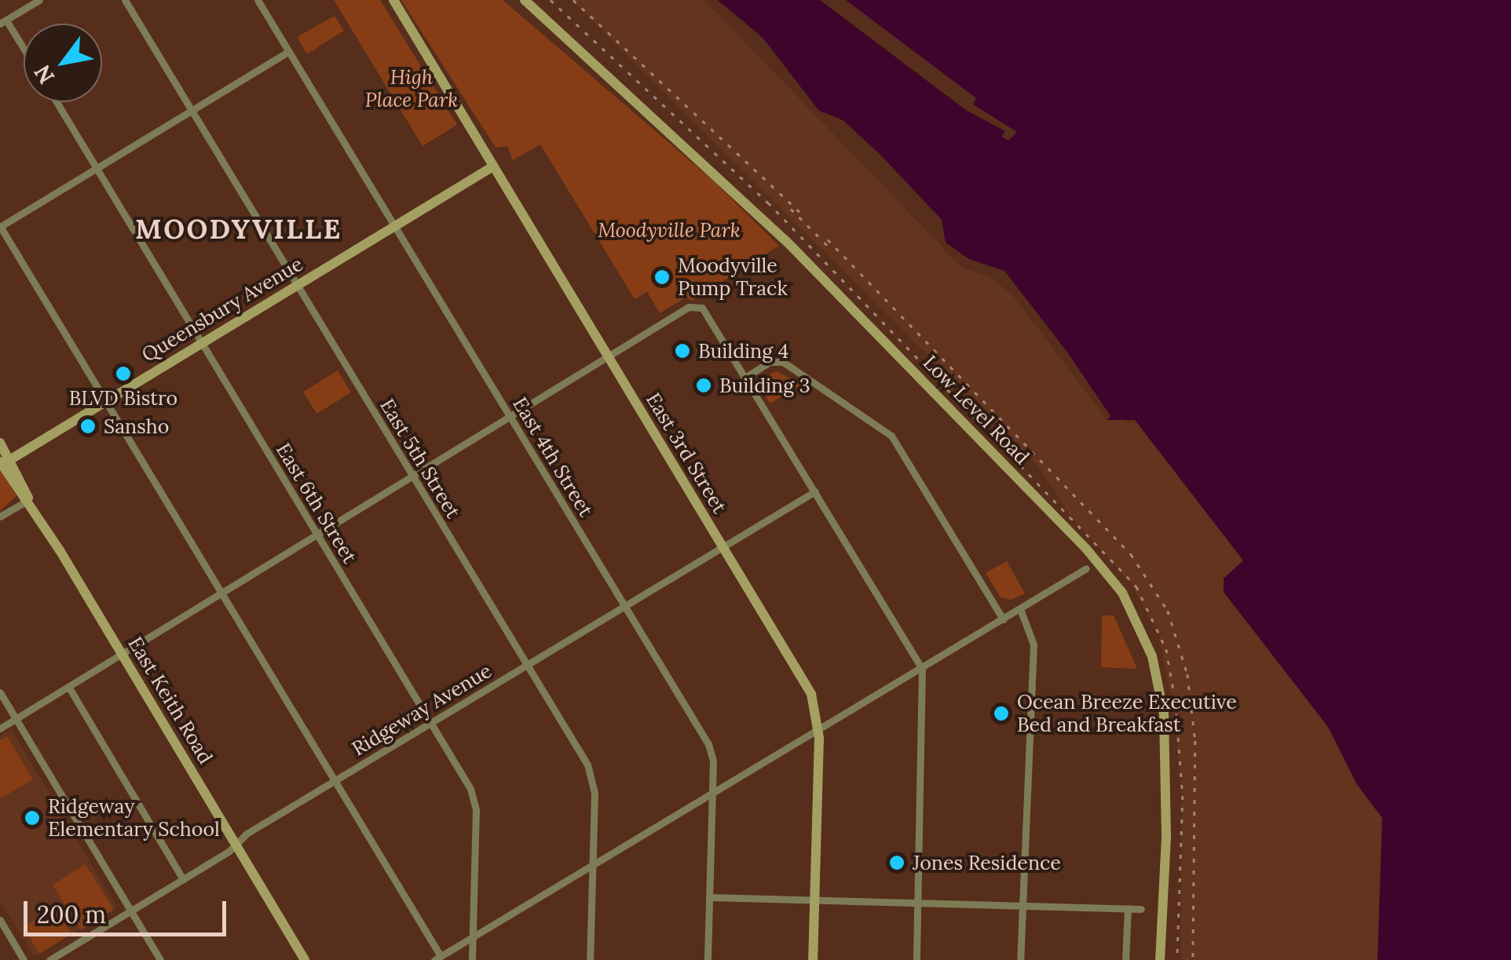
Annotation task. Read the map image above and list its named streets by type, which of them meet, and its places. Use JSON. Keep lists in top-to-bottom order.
{
  "streets": {
    "street": [
      "Queensbury Avenue",
      "Low Level Road",
      "East 3rd Street",
      "East 4th Street",
      "East 5th Street",
      "East 6th Street",
      "East Keith Road",
      "Ridgeway Avenue"
    ]
  },
  "crossings": [
    ["Queensbury Avenue", "East 3rd Street"],
    ["Queensbury Avenue", "East 4th Street"],
    ["Queensbury Avenue", "East 5th Street"],
    ["Queensbury Avenue", "East 6th Street"],
    ["Queensbury Avenue", "East Keith Road"],
    ["East 3rd Street", "Ridgeway Avenue"],
    ["East 4th Street", "Ridgeway Avenue"],
    ["East 5th Street", "Ridgeway Avenue"],
    ["East 6th Street", "Ridgeway Avenue"],
    ["East Keith Road", "Ridgeway Avenue"]
  ],
  "districts": ["MOODYVILLE"],
  "parks": ["High Place Park", "Moodyville Park"],
  "places": [
    "Moodyville Pump Track",
    "Building 4",
    "BLVD Bistro",
    "Building 3",
    "Sansho",
    "Ocean Breeze Executive Bed and Breakfast",
    "Ridgeway Elementary School",
    "Jones Residence"
  ],
  "scale_bar": "200 m",
  "north": "bottom left"
}
